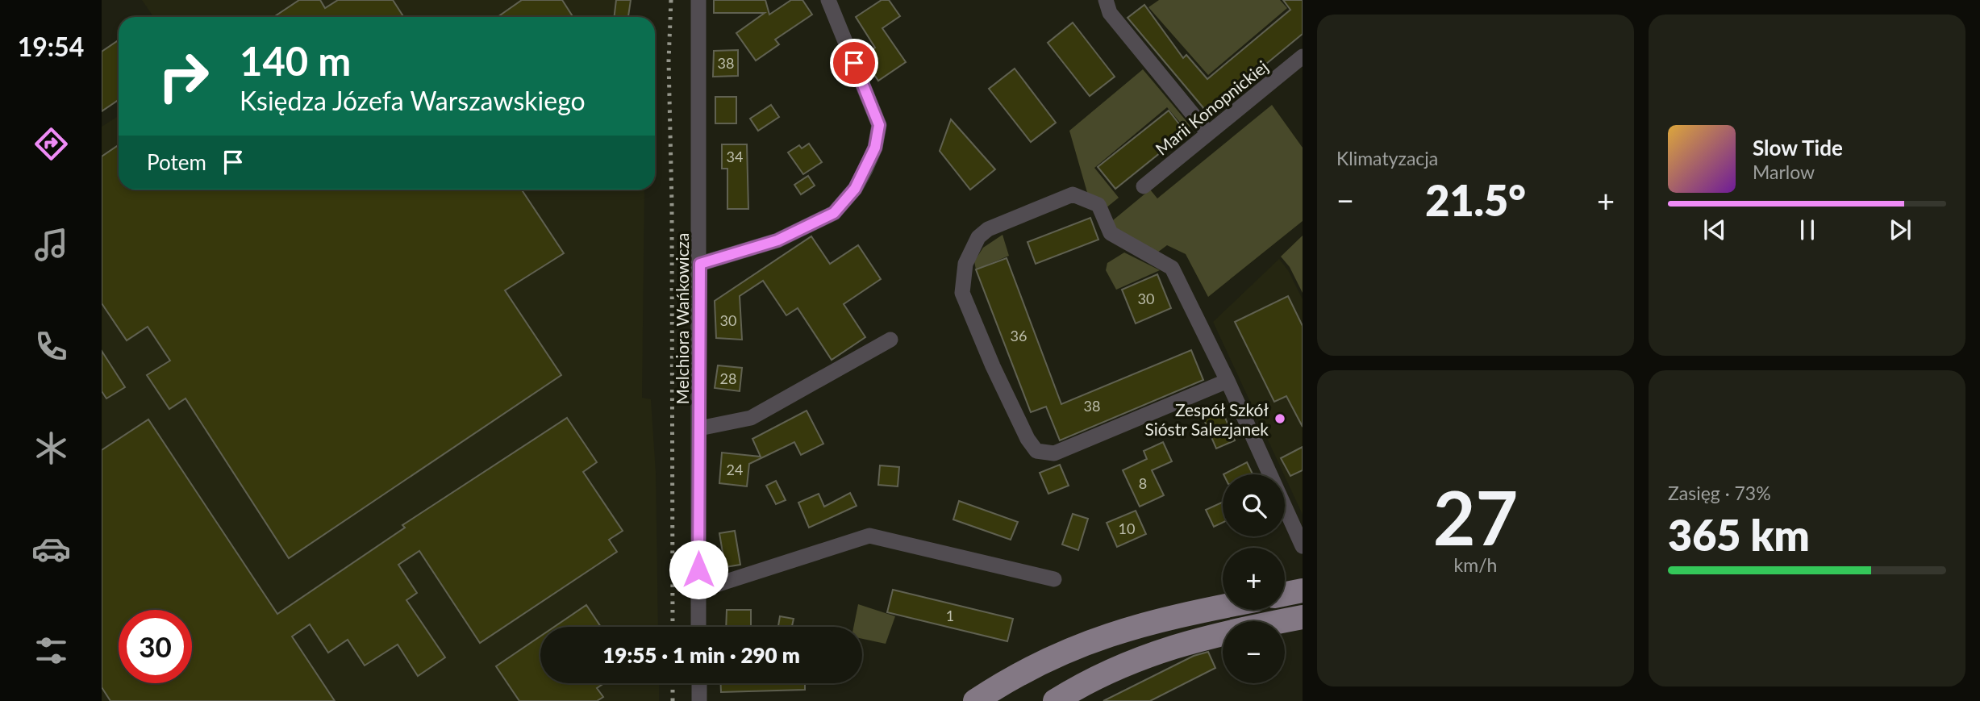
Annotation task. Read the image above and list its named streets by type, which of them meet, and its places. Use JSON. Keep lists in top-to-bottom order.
{
  "streets": {
    "street": ["Marii Konopnickiej", "Melchiora Wańkowicza"]
  },
  "places": ["Zespół Szkół Sióstr Salezjanek"],
  "house_numbers": [
    "38",
    "34",
    "30",
    "30",
    "36",
    "28",
    "38",
    "24",
    "8",
    "10",
    "1"
  ],
  "page": {
    "tabs": "19:54",
    "tile": [
      "Klimatyzacja",
      ["27", "km/h"],
      ["Zasięg · 73%", "365 km"]
    ],
    "turn": ["140 m", "Księdza Józefa Warszawskiego"],
    "song": ["Slow Tide", "Marlow"],
    "then": "Potem",
    "heat": ["−", "21.5°", "+"],
    "map_buttons": ["+", "−"],
    "limit": "30",
    "trip": "19:55 · 1 min · 290 m"
  }
}
